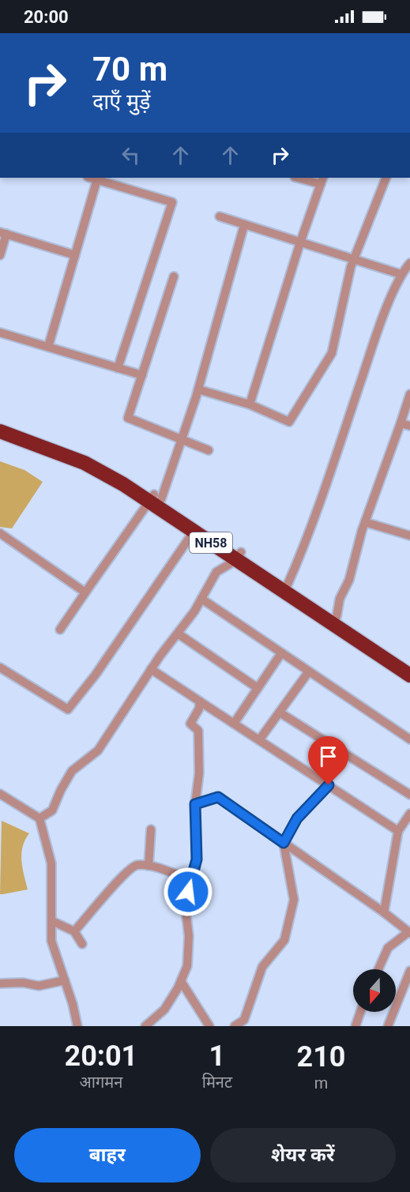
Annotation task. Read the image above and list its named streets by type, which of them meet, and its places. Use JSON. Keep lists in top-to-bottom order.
{
  "streets": {
    "highway": ["NH58"]
  },
  "north": "bottom",
  "page": {
    "status": "20:00",
    "turn": ["70 m", "दाएँ मुड़ें"],
    "eta": [
      "20:01",
      "आगमन",
      "1",
      "मिनट",
      "210",
      "m"
    ],
    "buttons": ["बाहर", "शेयर करें"]
  }
}
